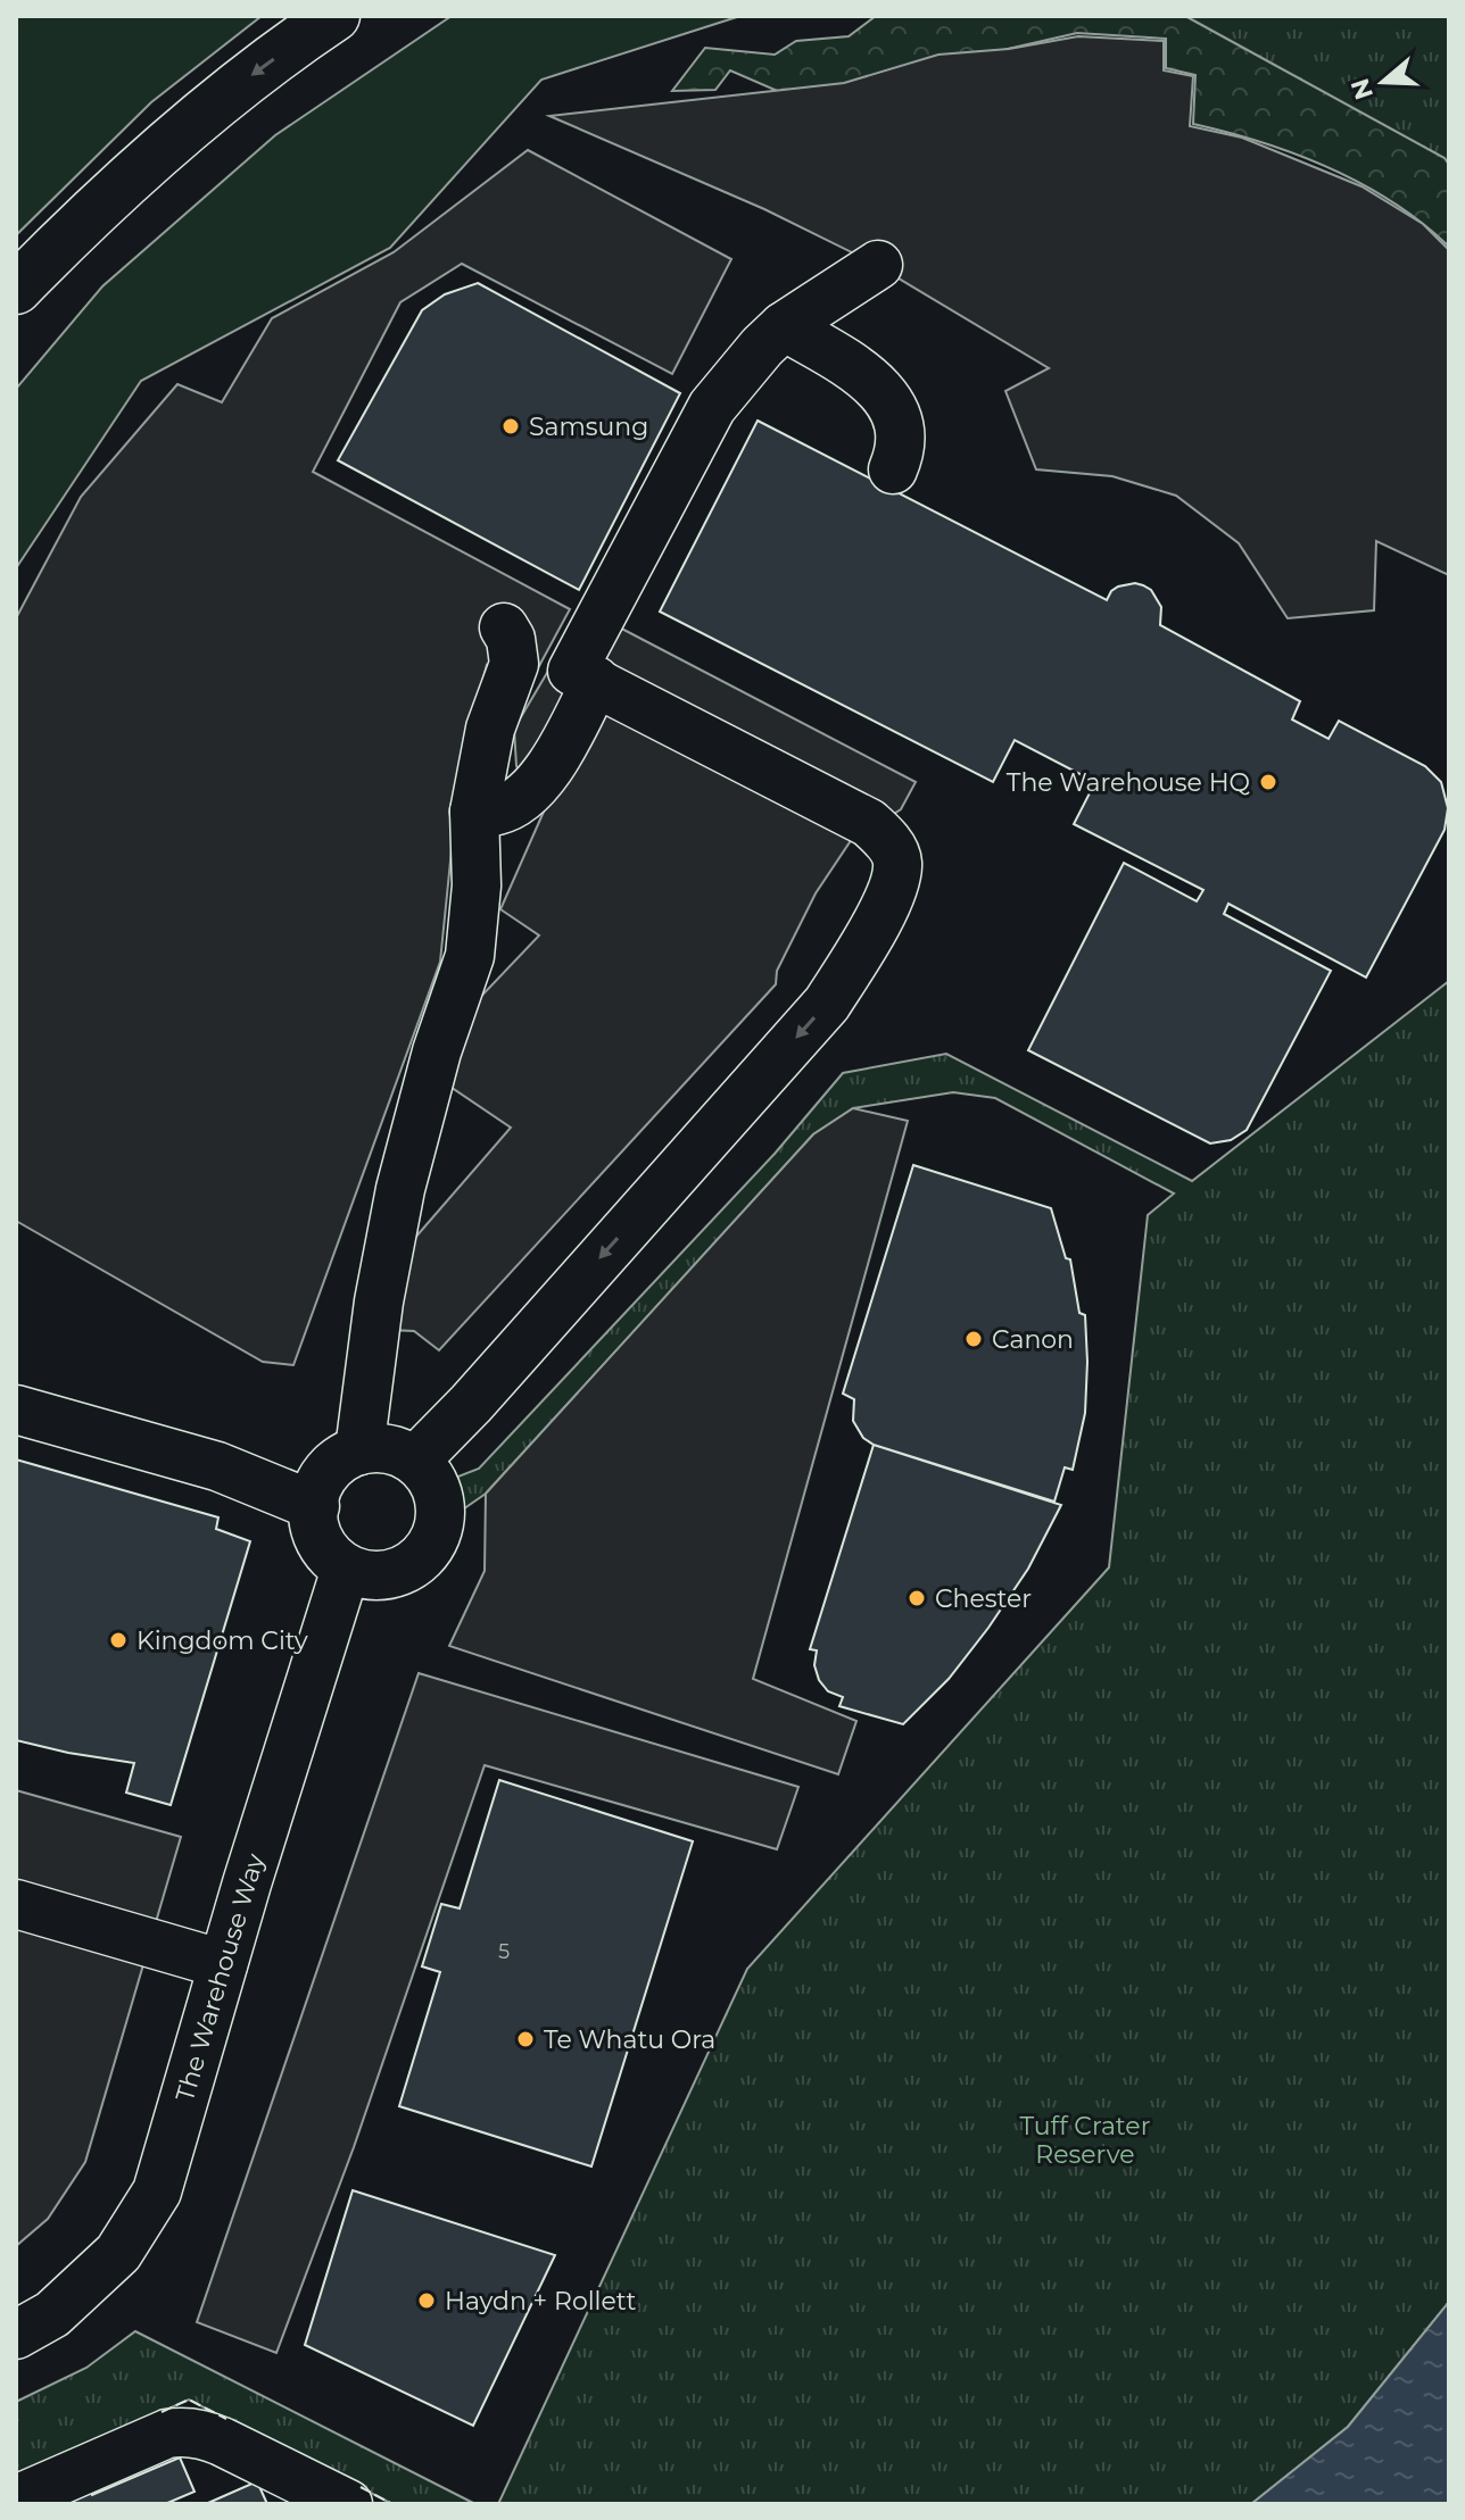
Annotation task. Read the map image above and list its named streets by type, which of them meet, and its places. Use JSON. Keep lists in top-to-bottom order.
{
  "streets": {
    "street": ["The Warehouse Way"]
  },
  "parks": ["Tuff Crater Reserve"],
  "places": [
    "Samsung",
    "The Warehouse HQ",
    "Canon",
    "Chester",
    "Kingdom City",
    "Te Whatu Ora",
    "Haydn + Rollett"
  ],
  "house_numbers": ["5"],
  "north": "left"
}
